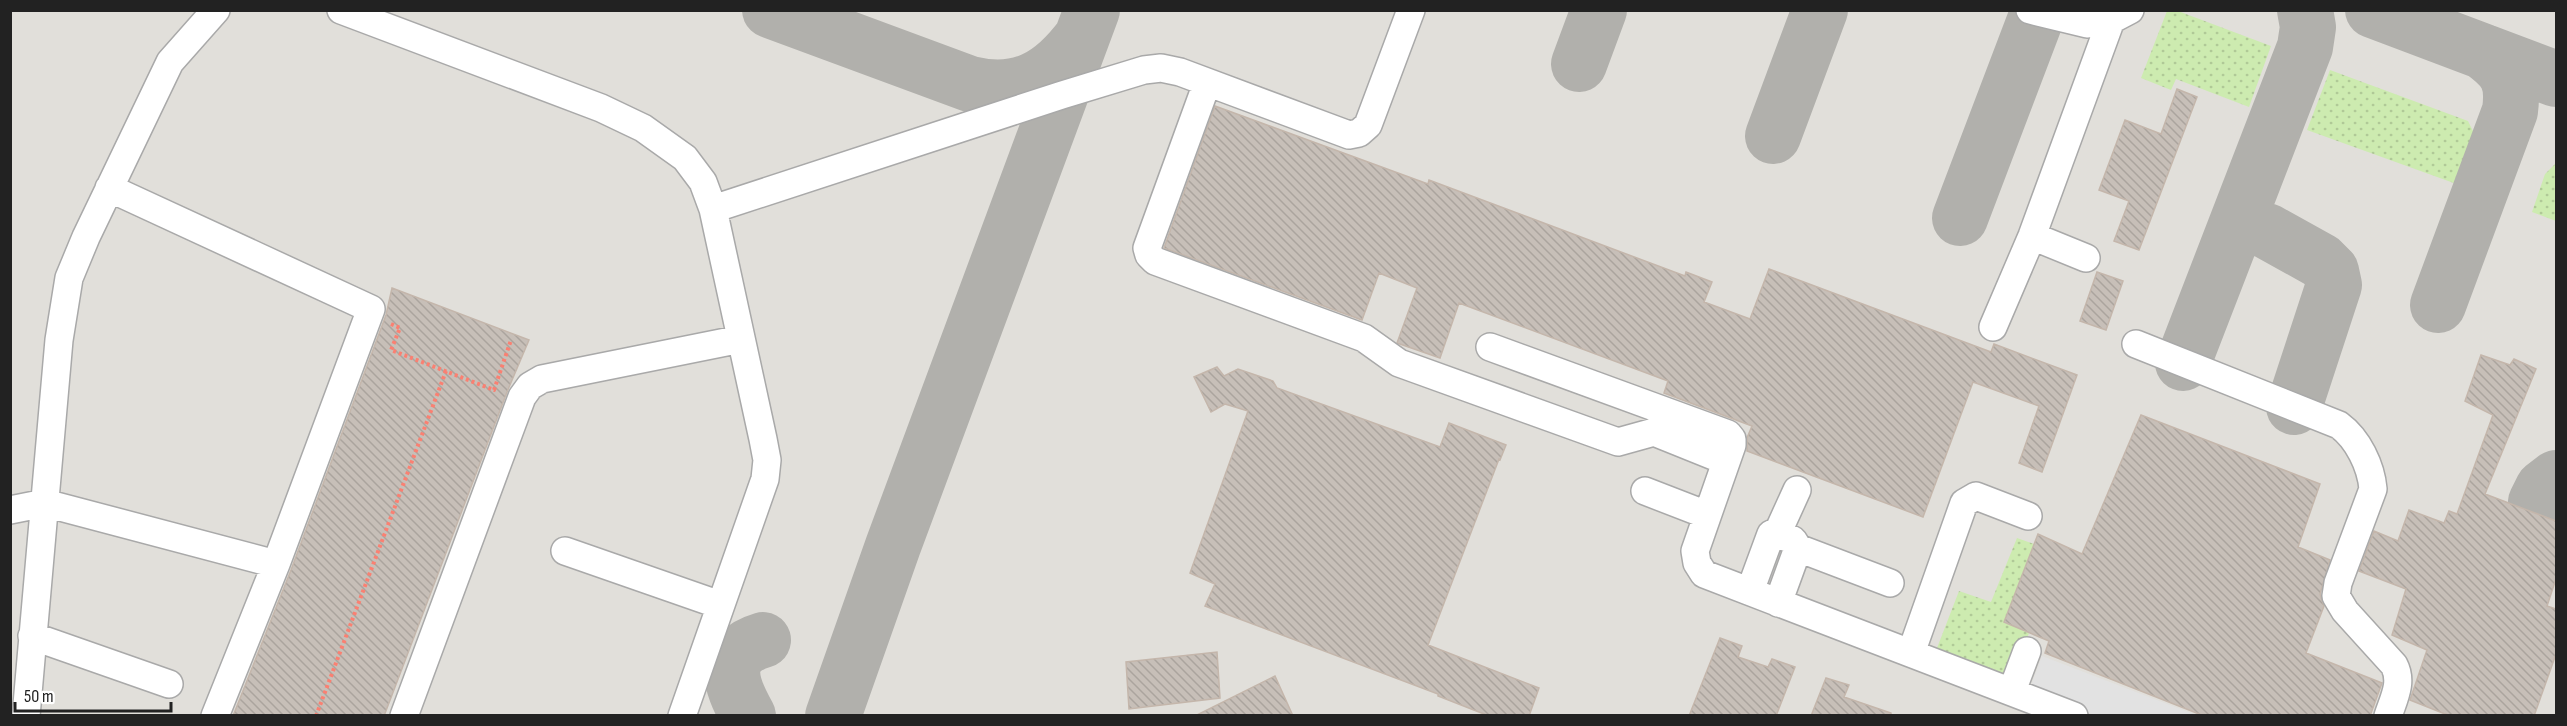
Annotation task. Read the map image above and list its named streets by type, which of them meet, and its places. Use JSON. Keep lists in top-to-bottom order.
{
  "scale_bar": "50 m"
}
